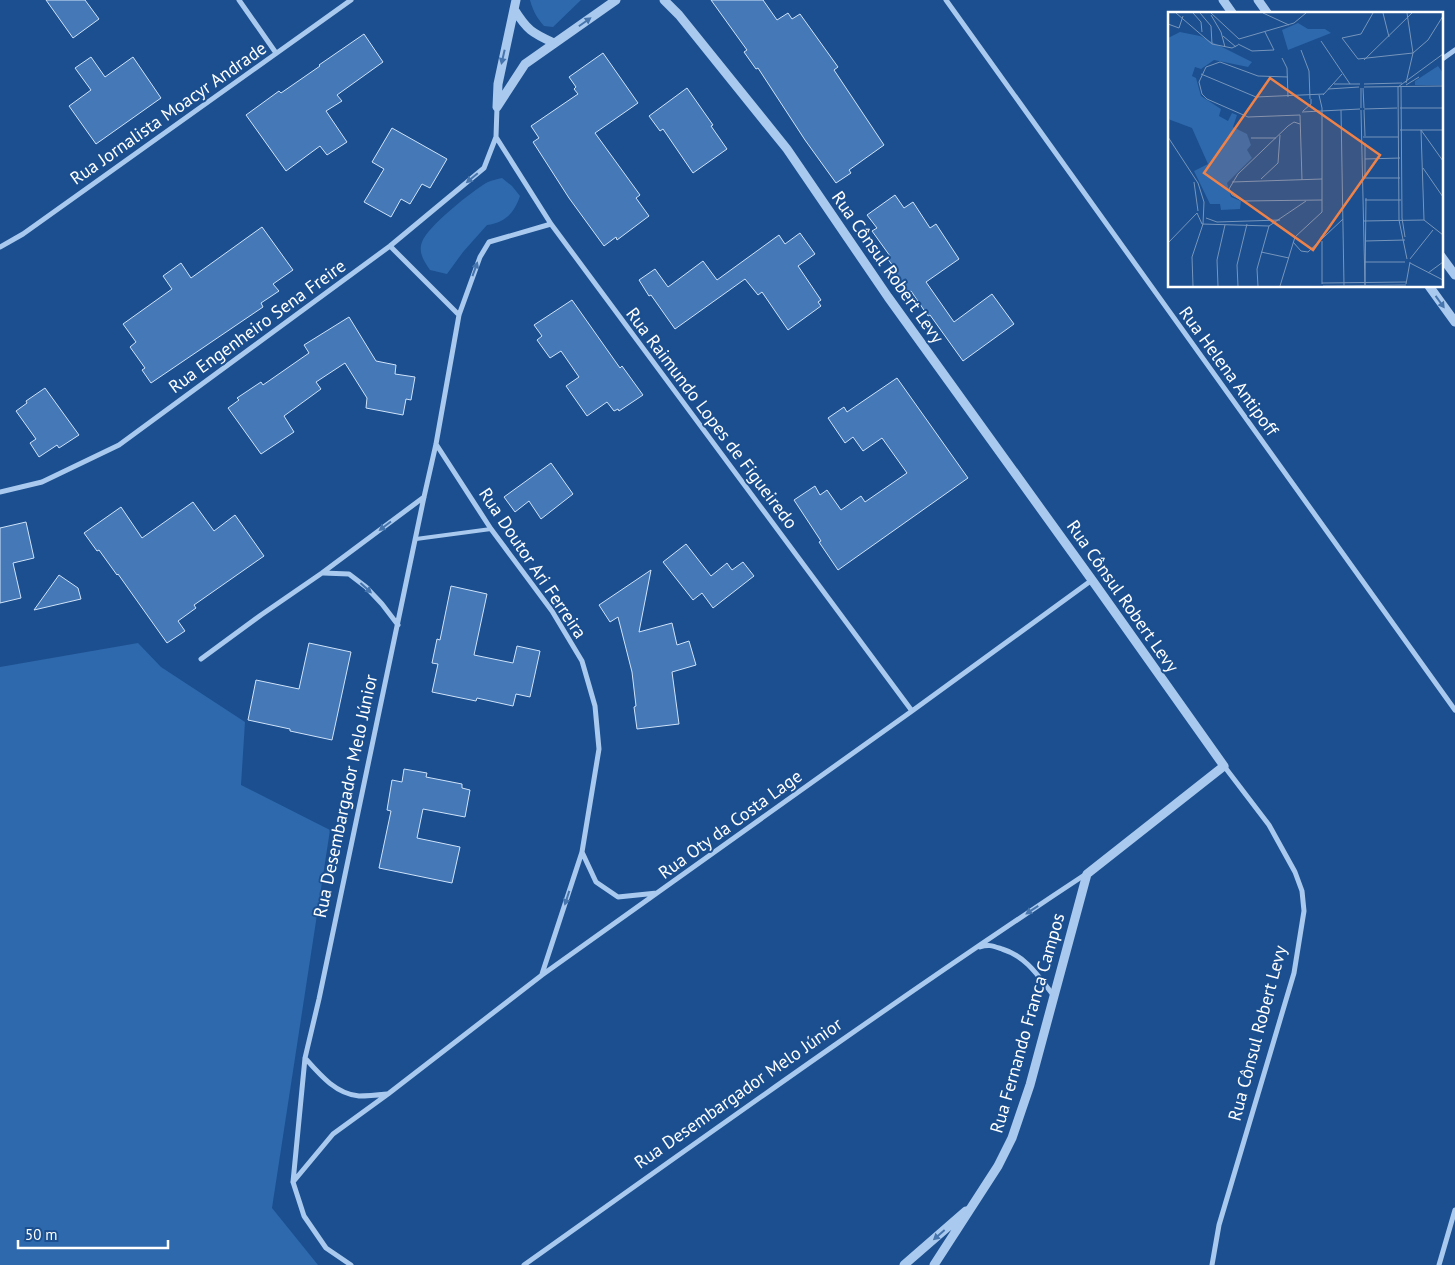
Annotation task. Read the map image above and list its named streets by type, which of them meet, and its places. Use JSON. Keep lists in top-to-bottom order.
{
  "streets": {
    "street": [
      "Rua Jornalista Moacyr Andrade",
      "Rua Cônsul Robert Levy",
      "Rua Engenheiro Sena Freire",
      "Rua Helena Antipoff",
      "Rua Raimundo Lopes de Figueiredo",
      "Rua Doutor Ari Ferreira",
      "Rua Desembargador Melo Júnior",
      "Rua Oty da Costa Lage",
      "Rua Fernando Franca Campos"
    ]
  },
  "crossings": [
    ["Rua Cônsul Robert Levy", "Rua Desembargador Melo Júnior"],
    ["Rua Cônsul Robert Levy", "Rua Oty da Costa Lage"],
    ["Rua Engenheiro Sena Freire", "Rua Raimundo Lopes de Figueiredo"],
    ["Rua Raimundo Lopes de Figueiredo", "Rua Desembargador Melo Júnior"],
    ["Rua Raimundo Lopes de Figueiredo", "Rua Oty da Costa Lage"],
    ["Rua Doutor Ari Ferreira", "Rua Desembargador Melo Júnior"],
    ["Rua Doutor Ari Ferreira", "Rua Oty da Costa Lage"],
    ["Rua Desembargador Melo Júnior", "Rua Oty da Costa Lage"],
    ["Rua Desembargador Melo Júnior", "Rua Fernando Franca Campos"]
  ],
  "scale_bar": "50 m"
}
